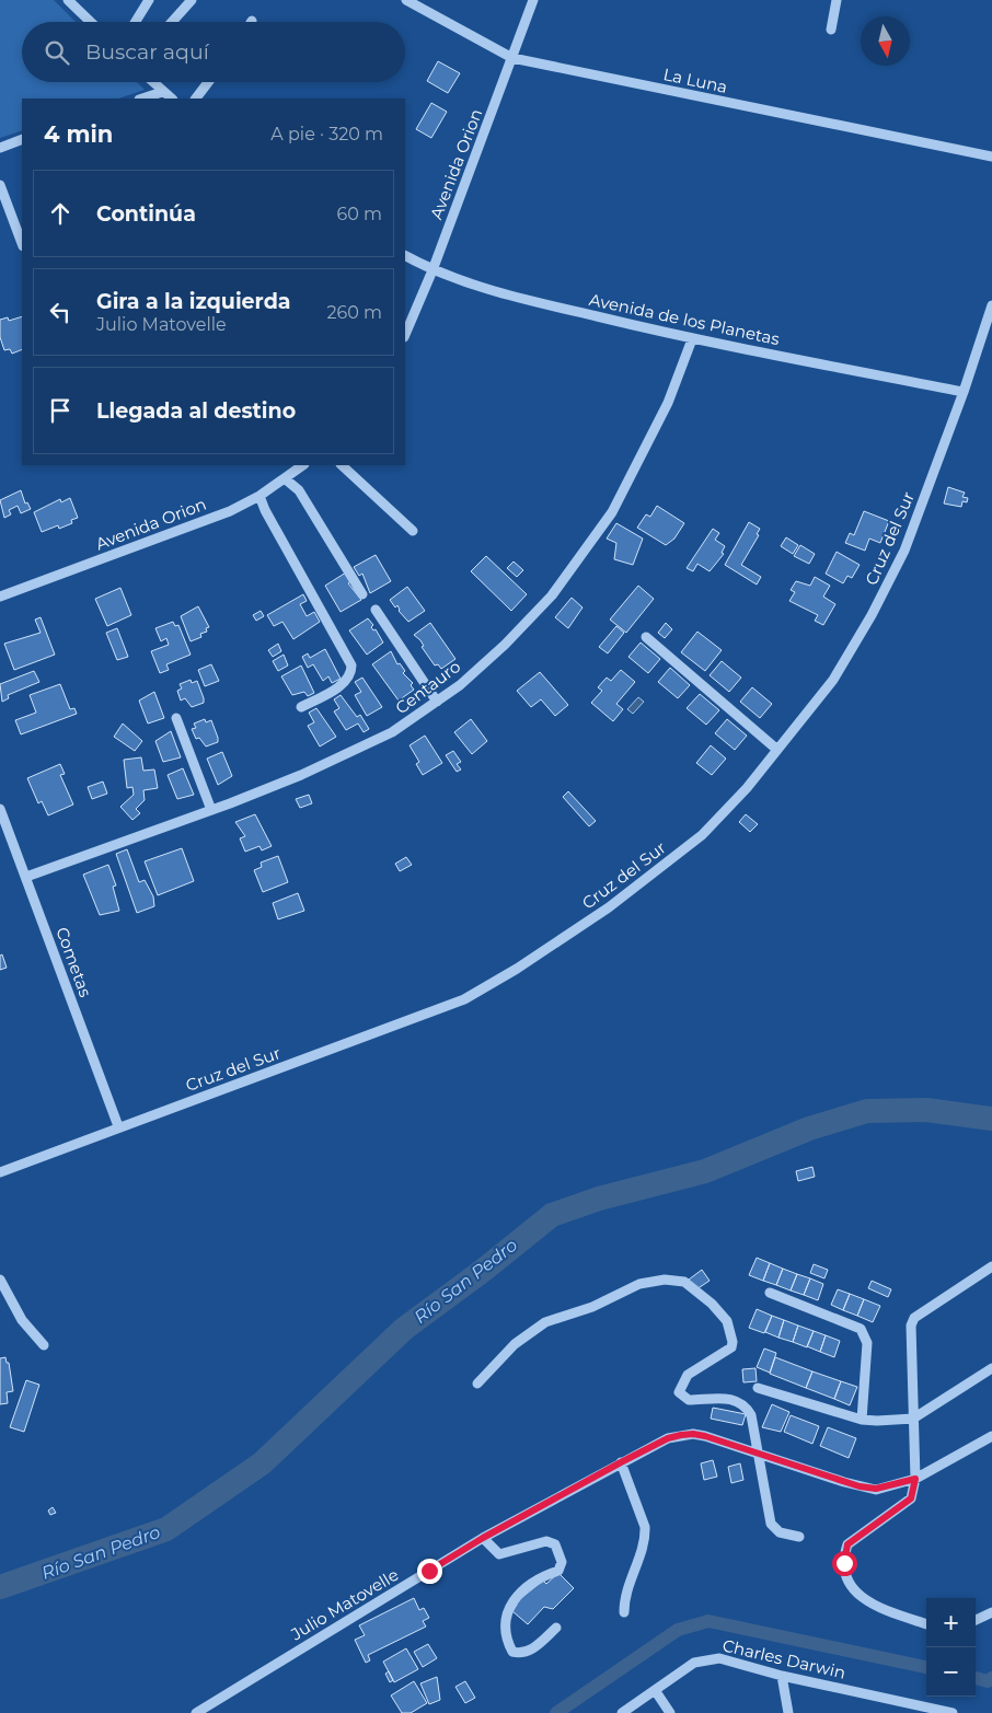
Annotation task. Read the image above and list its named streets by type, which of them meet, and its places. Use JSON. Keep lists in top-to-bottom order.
{
  "streets": {
    "street": [
      "La Luna",
      "Avenida Orion",
      "Avenida de los Planetas",
      "Cruz del Sur",
      "Centauro",
      "Cometas",
      "Julio Matovelle",
      "Charles Darwin"
    ]
  },
  "crossings": [
    ["La Luna", "Avenida Orion"],
    ["Avenida Orion", "Avenida de los Planetas"],
    ["Avenida de los Planetas", "Cruz del Sur"],
    ["Avenida de los Planetas", "Centauro"],
    ["Cruz del Sur", "Cometas"],
    ["Centauro", "Cometas"]
  ],
  "water": ["Río San Pedro"],
  "north": "bottom",
  "page": {
    "search": "Buscar aquí",
    "heading": ["4 min", "A pie · 320 m"],
    "list": [
      ["Continúa", "60 m"],
      ["Gira a la izquierda", "Julio Matovelle", "260 m"],
      "Llegada al destino"
    ],
    "map_buttons": ["+", "−"]
  }
}
